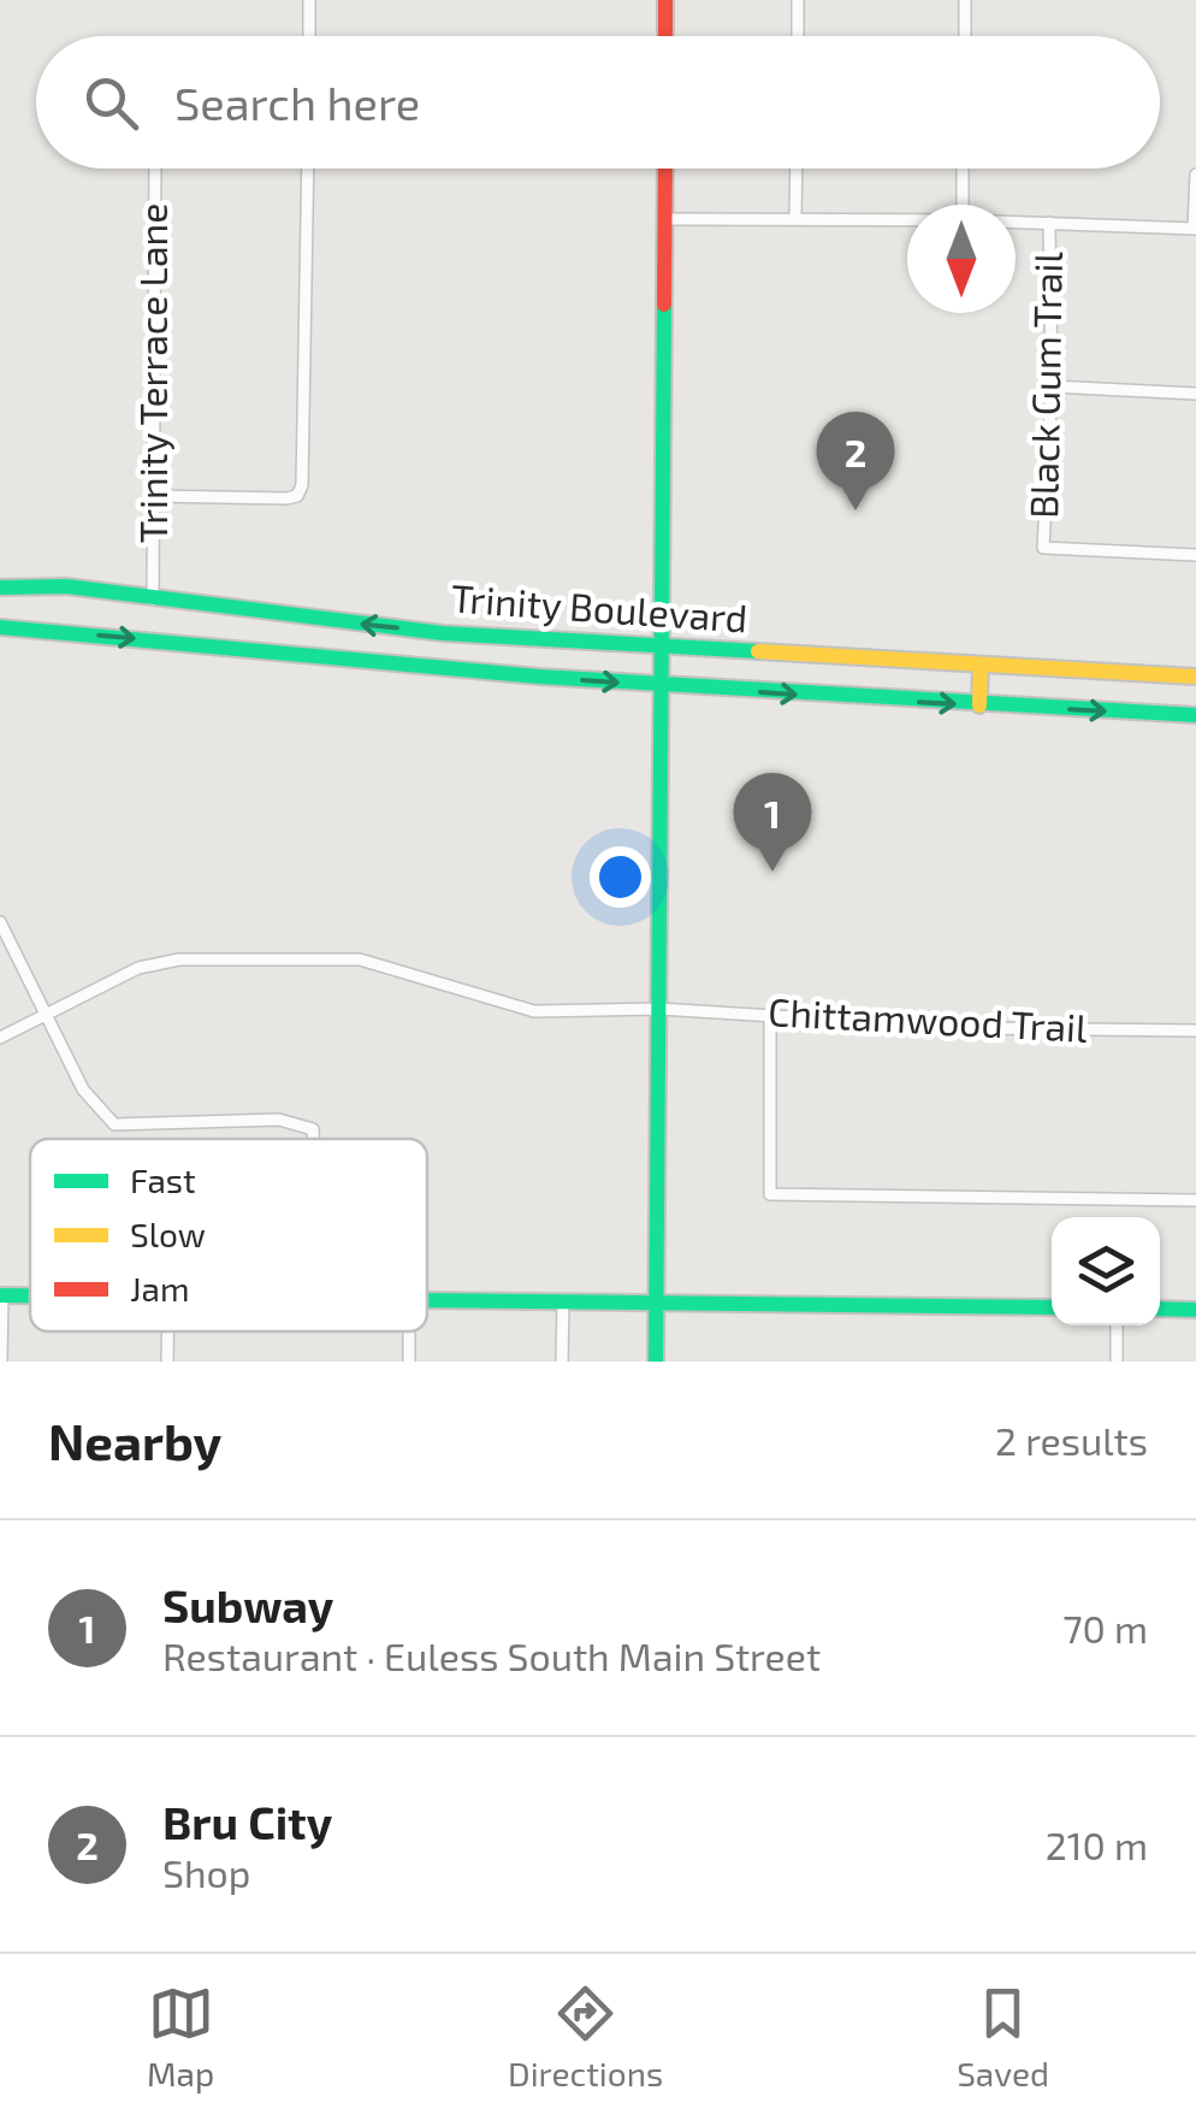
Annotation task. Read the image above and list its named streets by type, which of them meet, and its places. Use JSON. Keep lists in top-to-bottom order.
{
  "streets": {
    "main road": ["Trinity Boulevard"],
    "street": ["Trinity Terrace Lane", "Black Gum Trail", "Chittamwood Trail"]
  },
  "crossings": [
    ["Trinity Terrace Lane", "Trinity Boulevard"]
  ],
  "legend": ["Fast", "Slow", "Jam"],
  "north": "bottom",
  "page": {
    "search": "Search here",
    "pins": ["2", "1"],
    "heading": ["Nearby", "2 results"],
    "list": [
      {
        "mark": "1",
        "name": "Subway",
        "note": "Restaurant · Euless South Main Street",
        "value": "70 m"
      },
      {
        "mark": "2",
        "name": "Bru City",
        "note": "Shop",
        "value": "210 m"
      }
    ],
    "nav": ["Map", "Directions", "Saved"]
  }
}
